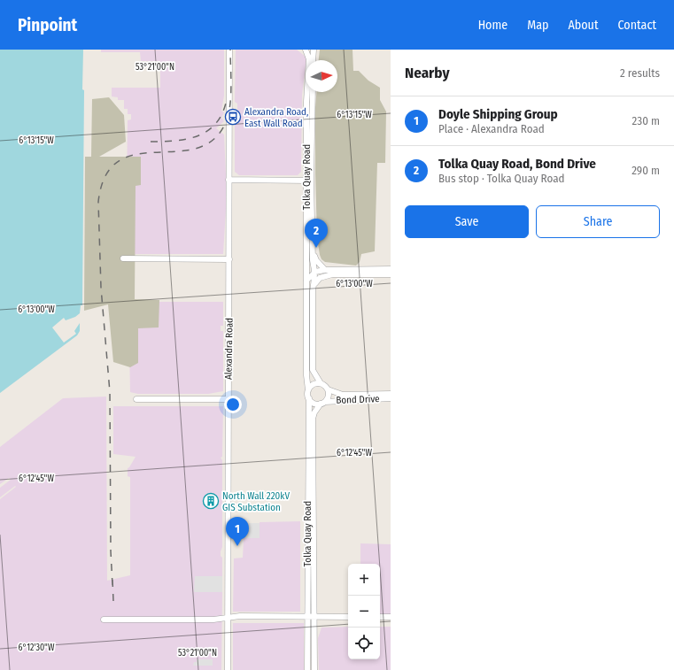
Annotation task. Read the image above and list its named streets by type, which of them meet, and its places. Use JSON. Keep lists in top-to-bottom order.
{
  "streets": {
    "street": ["Tolka Quay Road", "Alexandra Road", "Bond Drive"]
  },
  "crossings": [
    ["Tolka Quay Road", "Bond Drive"]
  ],
  "places": {
    "bus stop": ["Alexandra Road, East Wall Road"],
    "building": ["North Wall 220kV GIS Substation"]
  },
  "north": "right",
  "page": {
    "header": "Pinpoint",
    "nav": [
      "Home",
      "Map",
      "About",
      "Contact"
    ],
    "heading": ["Nearby", "2 results"],
    "list": [
      {
        "mark": "1",
        "name": "Doyle Shipping Group",
        "note": "Place · Alexandra Road",
        "value": "230 m"
      },
      {
        "mark": "2",
        "name": "Tolka Quay Road, Bond Drive",
        "note": "Bus stop · Tolka Quay Road",
        "value": "290 m"
      }
    ],
    "buttons": ["Save", "Share"],
    "pins": ["2", "1"],
    "map_buttons": ["+", "−"]
  },
  "coordinates": [
    "53°21'00\"N",
    "6°13'15\"W",
    "6°13'00\"W",
    "6°12'45\"W",
    "6°12'30\"W"
  ]
}
